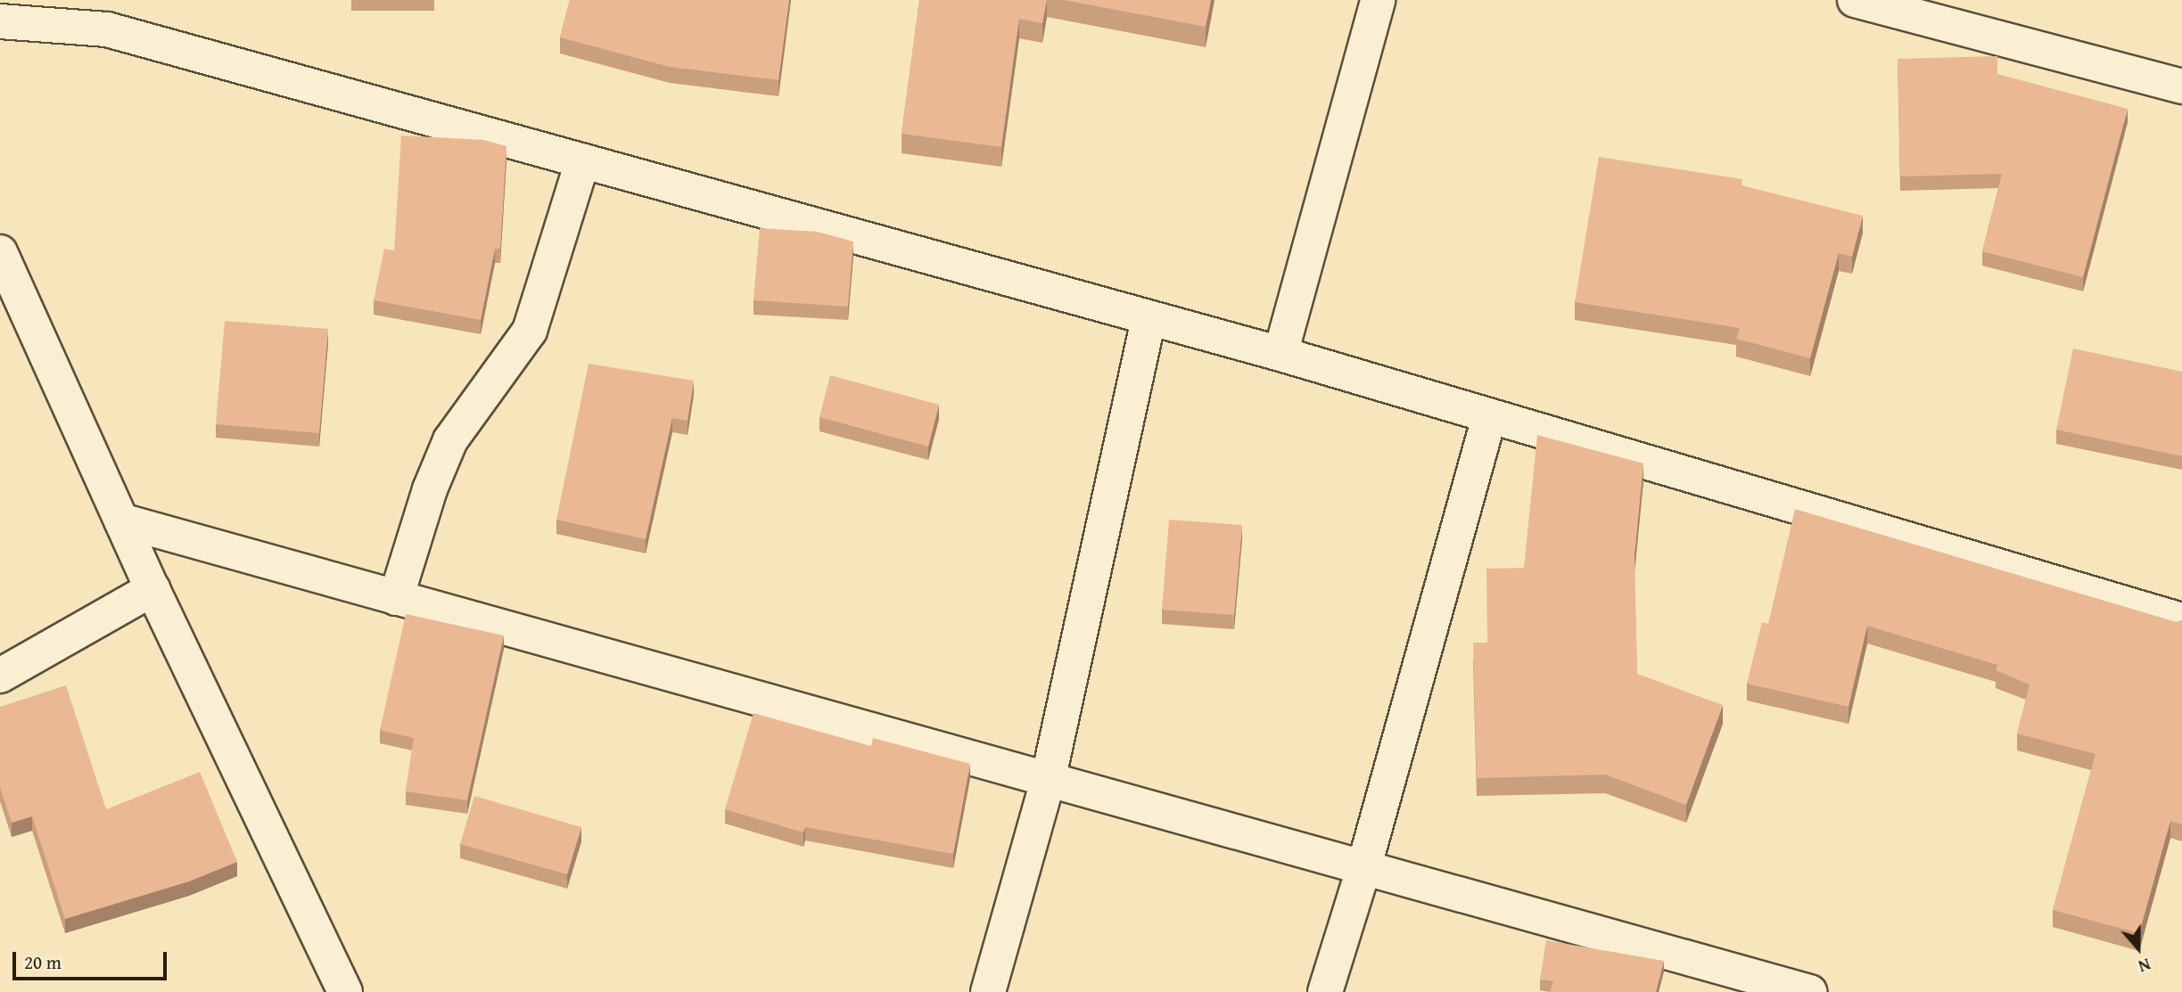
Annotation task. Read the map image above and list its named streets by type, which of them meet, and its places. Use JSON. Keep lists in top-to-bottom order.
{
  "scale_bar": "20 m",
  "north": "bottom"
}
